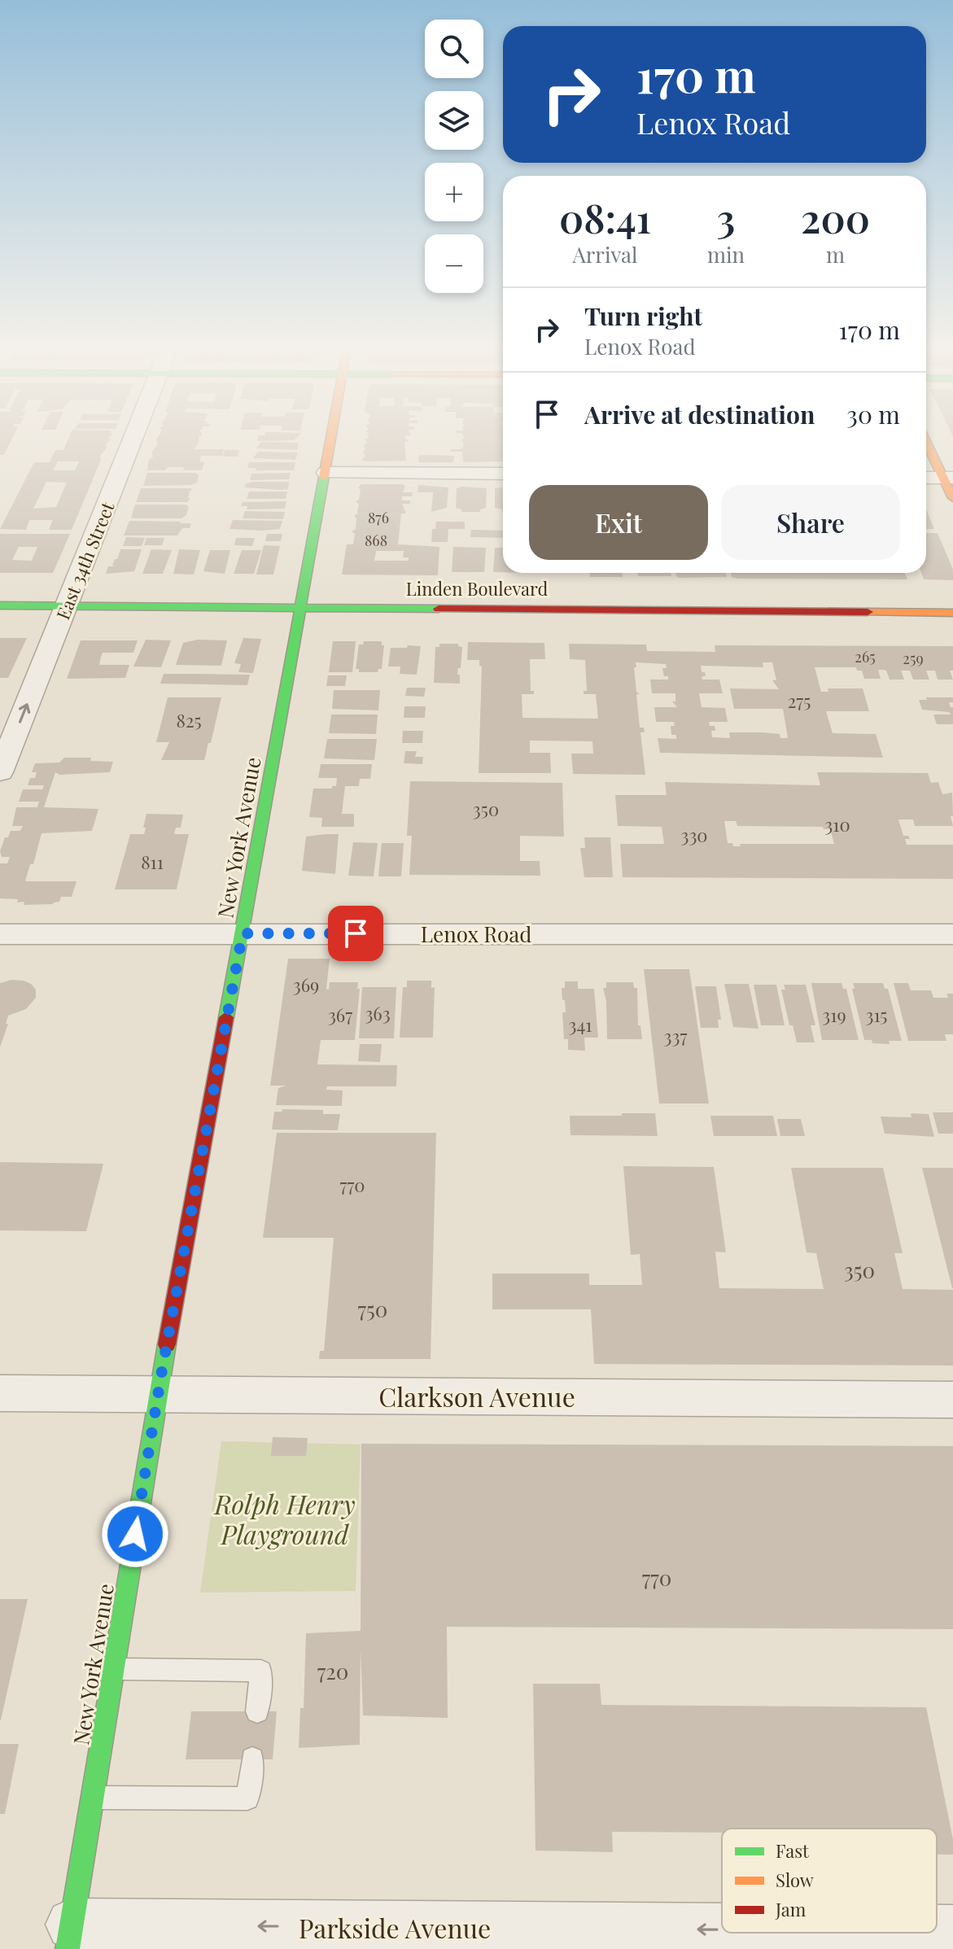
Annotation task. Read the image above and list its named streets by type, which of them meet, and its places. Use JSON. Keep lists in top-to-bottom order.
{
  "streets": {
    "main road": ["Linden Boulevard", "New York Avenue"],
    "street": [
      "East 34th Street",
      "Lenox Road",
      "Clarkson Avenue",
      "Parkside Avenue"
    ]
  },
  "crossings": [
    ["East 34th Street", "Linden Boulevard"],
    ["Linden Boulevard", "New York Avenue"],
    ["New York Avenue", "Lenox Road"],
    ["New York Avenue", "Clarkson Avenue"],
    ["New York Avenue", "Parkside Avenue"]
  ],
  "one_way": ["East 34th Street", "Parkside Avenue"],
  "parks": ["Rolph Henry Playground"],
  "house_numbers": [
    "876",
    "868",
    "265",
    "259",
    "275",
    "825",
    "350",
    "310",
    "330",
    "811",
    "369",
    "363",
    "367",
    "319",
    "315",
    "341",
    "337",
    "770",
    "350",
    "750",
    "770",
    "720"
  ],
  "legend": ["Fast", "Slow", "Jam"],
  "page": {
    "map_buttons": ["+", "−"],
    "turn": ["170 m", "Lenox Road"],
    "eta": [
      "08:41",
      "Arrival",
      "3",
      "min",
      "200",
      "m"
    ],
    "list": [
      {
        "name": "Turn right",
        "note": "Lenox Road",
        "value": "170 m"
      },
      {
        "name": "Arrive at destination",
        "value": "30 m"
      }
    ],
    "buttons": ["Exit", "Share"]
  }
}
